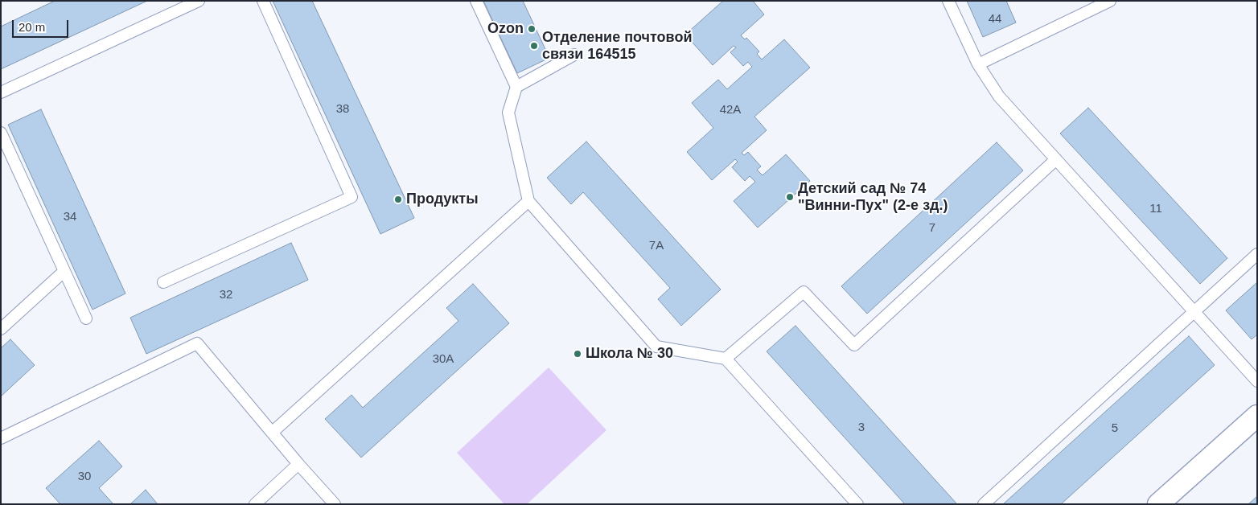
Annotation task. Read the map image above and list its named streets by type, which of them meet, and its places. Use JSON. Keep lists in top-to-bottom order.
{
  "places": [
    "Ozon",
    "Отделение почтовой связи 164515",
    "Детский сад № 74 \"Винни-Пух\" (2-е зд.)",
    "Продукты",
    "Школа № 30"
  ],
  "house_numbers": [
    "44",
    "38",
    "42А",
    "11",
    "34",
    "7",
    "7А",
    "32",
    "30А",
    "3",
    "5",
    "30"
  ],
  "scale_bar": "20 m"
}
